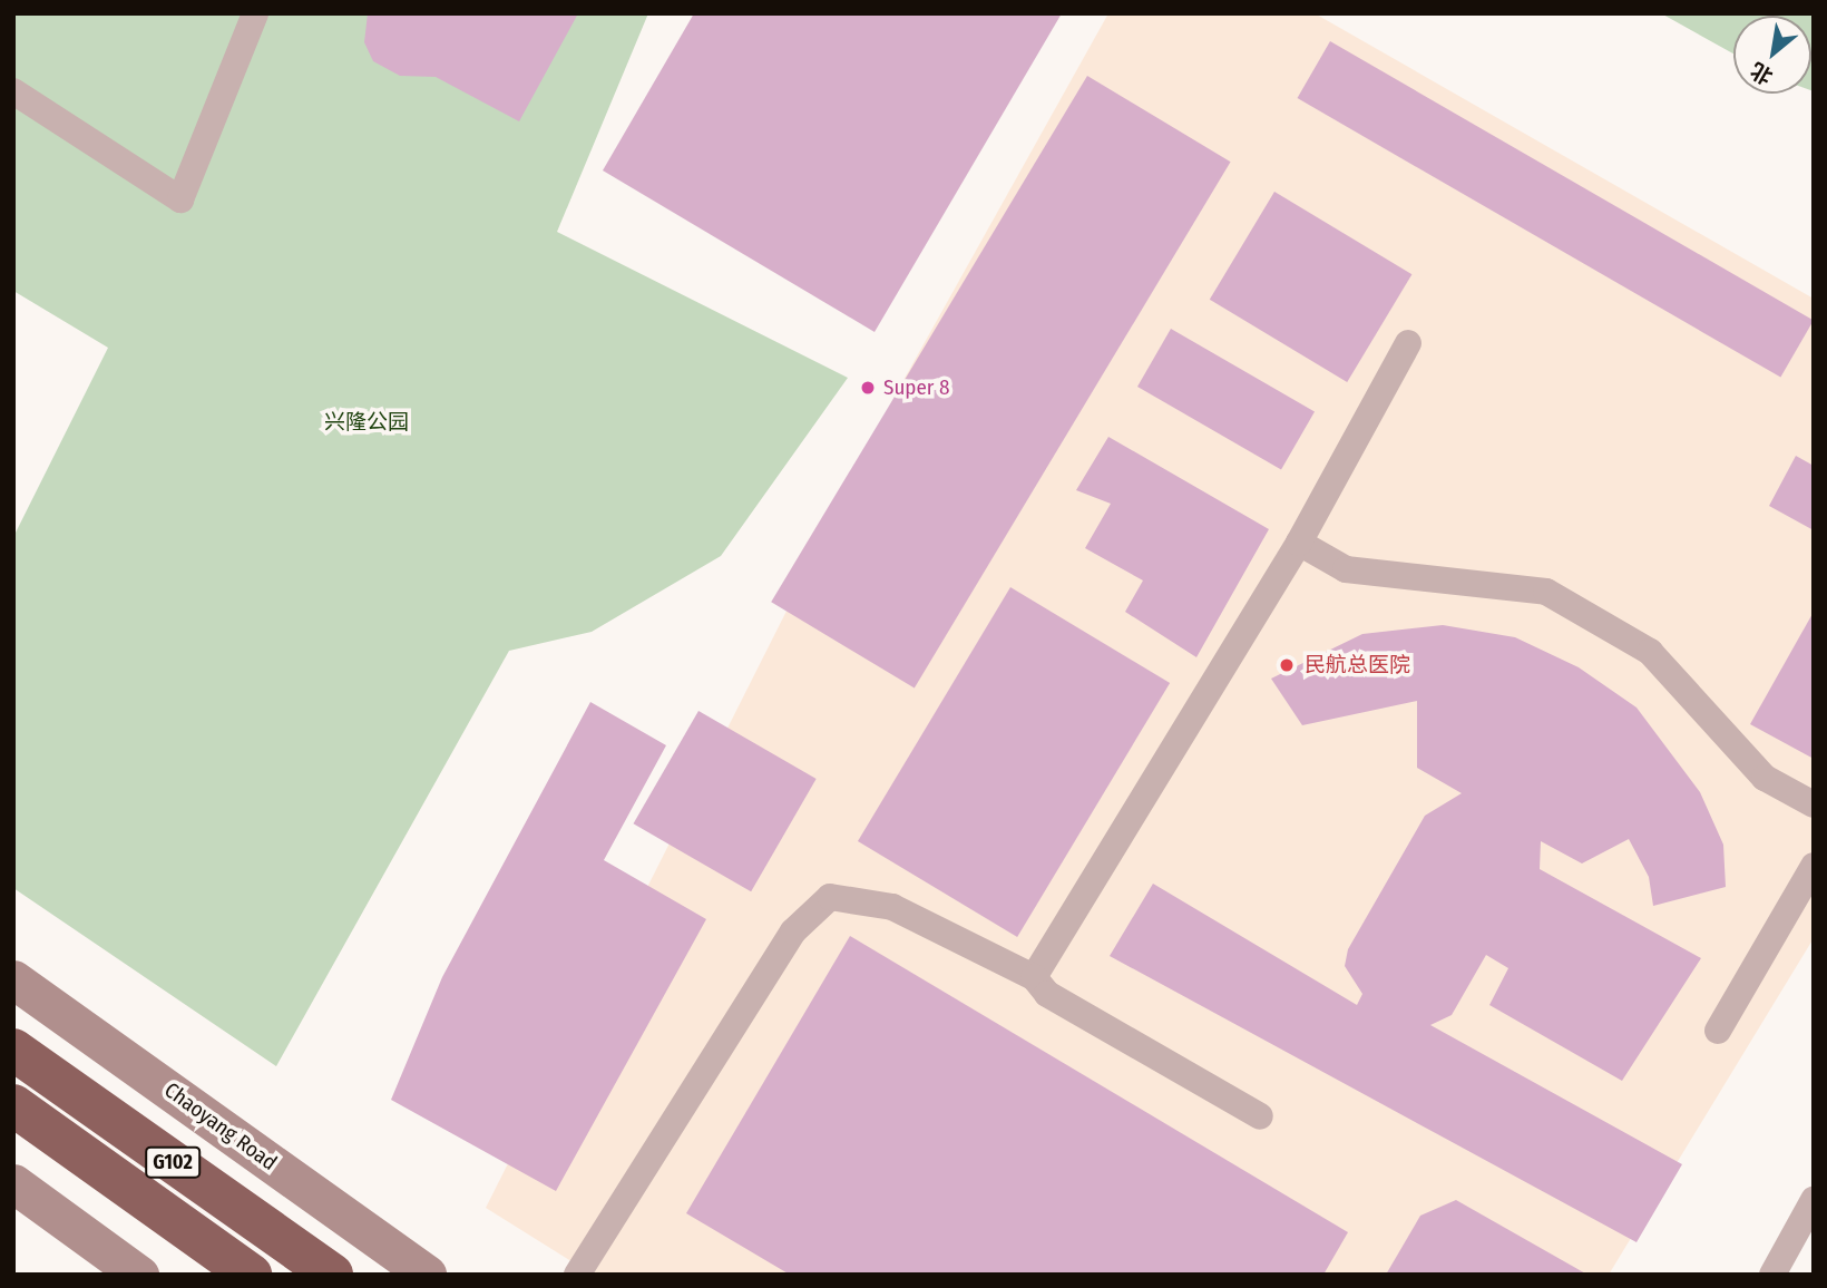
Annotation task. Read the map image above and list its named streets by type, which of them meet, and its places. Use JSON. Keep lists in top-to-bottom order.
{
  "streets": {
    "highway": ["G102"],
    "street": ["Chaoyang Road"]
  },
  "parks": ["兴隆公园"],
  "places": ["Super 8", "民航总医院"],
  "north": "bottom left"
}
